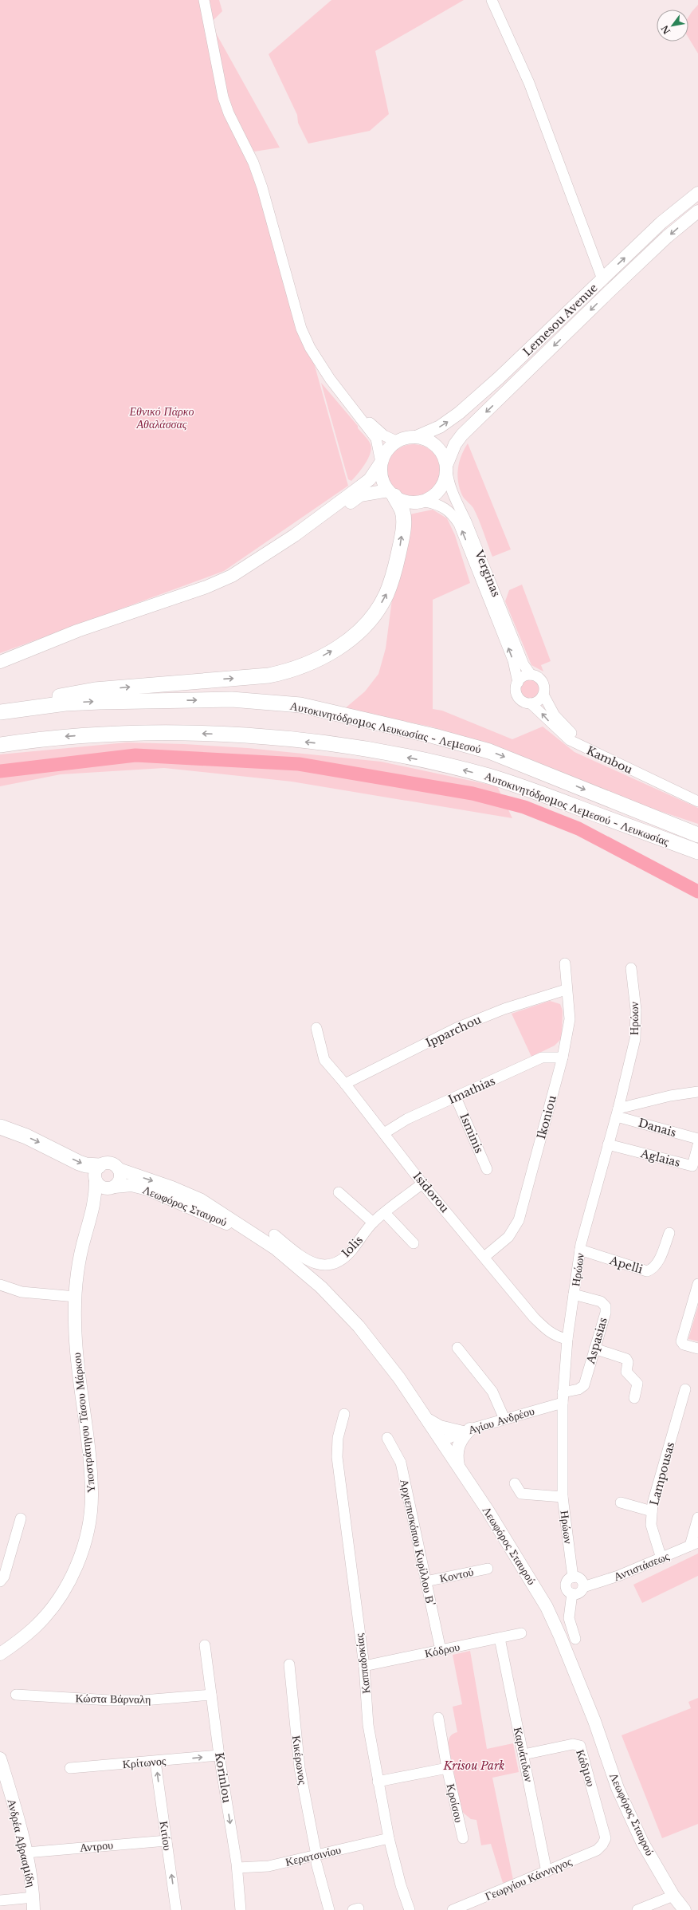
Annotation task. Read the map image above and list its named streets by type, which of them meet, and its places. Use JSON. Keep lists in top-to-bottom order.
{
  "streets": {
    "highway": ["Αυτοκινητόδρομος Λευκωσίας - Λεμεσού", "Αυτοκινητόδρομος Λεμεσού - Λευκωσίας"],
    "main road": [
      "Lemesou Avenue",
      "Λεωφόρος Σταυρού",
      "Υποστράτηγου Τάσου Μάρκου",
      "Ανδρέα Αβρααμίδη"
    ],
    "street": [
      "Verginas",
      "Kambou",
      "Ηρώων",
      "Ipparchou",
      "Imathias",
      "Ikoniou",
      "Danais",
      "Isminis",
      "Aglaias",
      "Isidorou",
      "Iolis",
      "Apelli",
      "Aspasias",
      "Αγίου Ανδρέου",
      "Lampousas",
      "Αρχιεπισκόπου Κυρίλλου Β'",
      "Αντιστάσεως",
      "Κοντού",
      "Κόδρου",
      "Καππαδοκίας",
      "Κώστα Βάρναλη",
      "Καρυάτιδων",
      "Κικέρωνος",
      "Κρίτωνος",
      "Κάδμου",
      "Korinlou",
      "Κροίσου",
      "Κιτίου",
      "Αντρου",
      "Κερατσινίου",
      "Γεωργίου Κάννιγγος"
    ]
  },
  "crossings": [
    ["Lemesou Avenue", "Verginas"],
    ["Verginas", "Kambou"],
    ["Ηρώων", "Danais"],
    ["Ηρώων", "Aglaias"],
    ["Ηρώων", "Isidorou"],
    ["Ηρώων", "Apelli"],
    ["Ηρώων", "Aspasias"],
    ["Ηρώων", "Αγίου Ανδρέου"],
    ["Ηρώων", "Αντιστάσεως"],
    ["Ipparchou", "Ikoniou"],
    ["Ipparchou", "Isidorou"],
    ["Imathias", "Ikoniou"],
    ["Imathias", "Isminis"],
    ["Imathias", "Isidorou"],
    ["Ikoniou", "Isidorou"],
    ["Isidorou", "Iolis"],
    ["Λεωφόρος Σταυρού", "Αγίου Ανδρέου"],
    ["Λεωφόρος Σταυρού", "Υποστράτηγου Τάσου Μάρκου"],
    ["Lampousas", "Αντιστάσεως"],
    ["Αρχιεπισκόπου Κυρίλλου Β'", "Κοντού"],
    ["Αρχιεπισκόπου Κυρίλλου Β'", "Κόδρου"],
    ["Κόδρου", "Καππαδοκίας"],
    ["Κόδρου", "Καρυάτιδων"],
    ["Καππαδοκίας", "Κροίσου"],
    ["Καππαδοκίας", "Κερατσινίου"],
    ["Κώστα Βάρναλη", "Korinlou"],
    ["Καρυάτιδων", "Κάδμου"],
    ["Καρυάτιδων", "Γεωργίου Κάννιγγος"],
    ["Κικέρωνος", "Κερατσινίου"],
    ["Κρίτωνος", "Korinlou"],
    ["Κρίτωνος", "Κιτίου"],
    ["Κάδμου", "Γεωργίου Κάννιγγος"],
    ["Korinlou", "Κερατσινίου"],
    ["Κιτίου", "Αντρου"],
    ["Ανδρέα Αβρααμίδη", "Αντρου"]
  ],
  "one_way": [
    "Αυτοκινητόδρομος Λευκωσίας - Λεμεσού",
    "Αυτοκινητόδρομος Λεμεσού - Λευκωσίας",
    "Κρίτωνος",
    "Korinlou",
    "Κιτίου"
  ],
  "parks": ["Εθνικό Πάρκο Αθαλάσσας", "Krisou Park"],
  "north": "bottom left"
}
